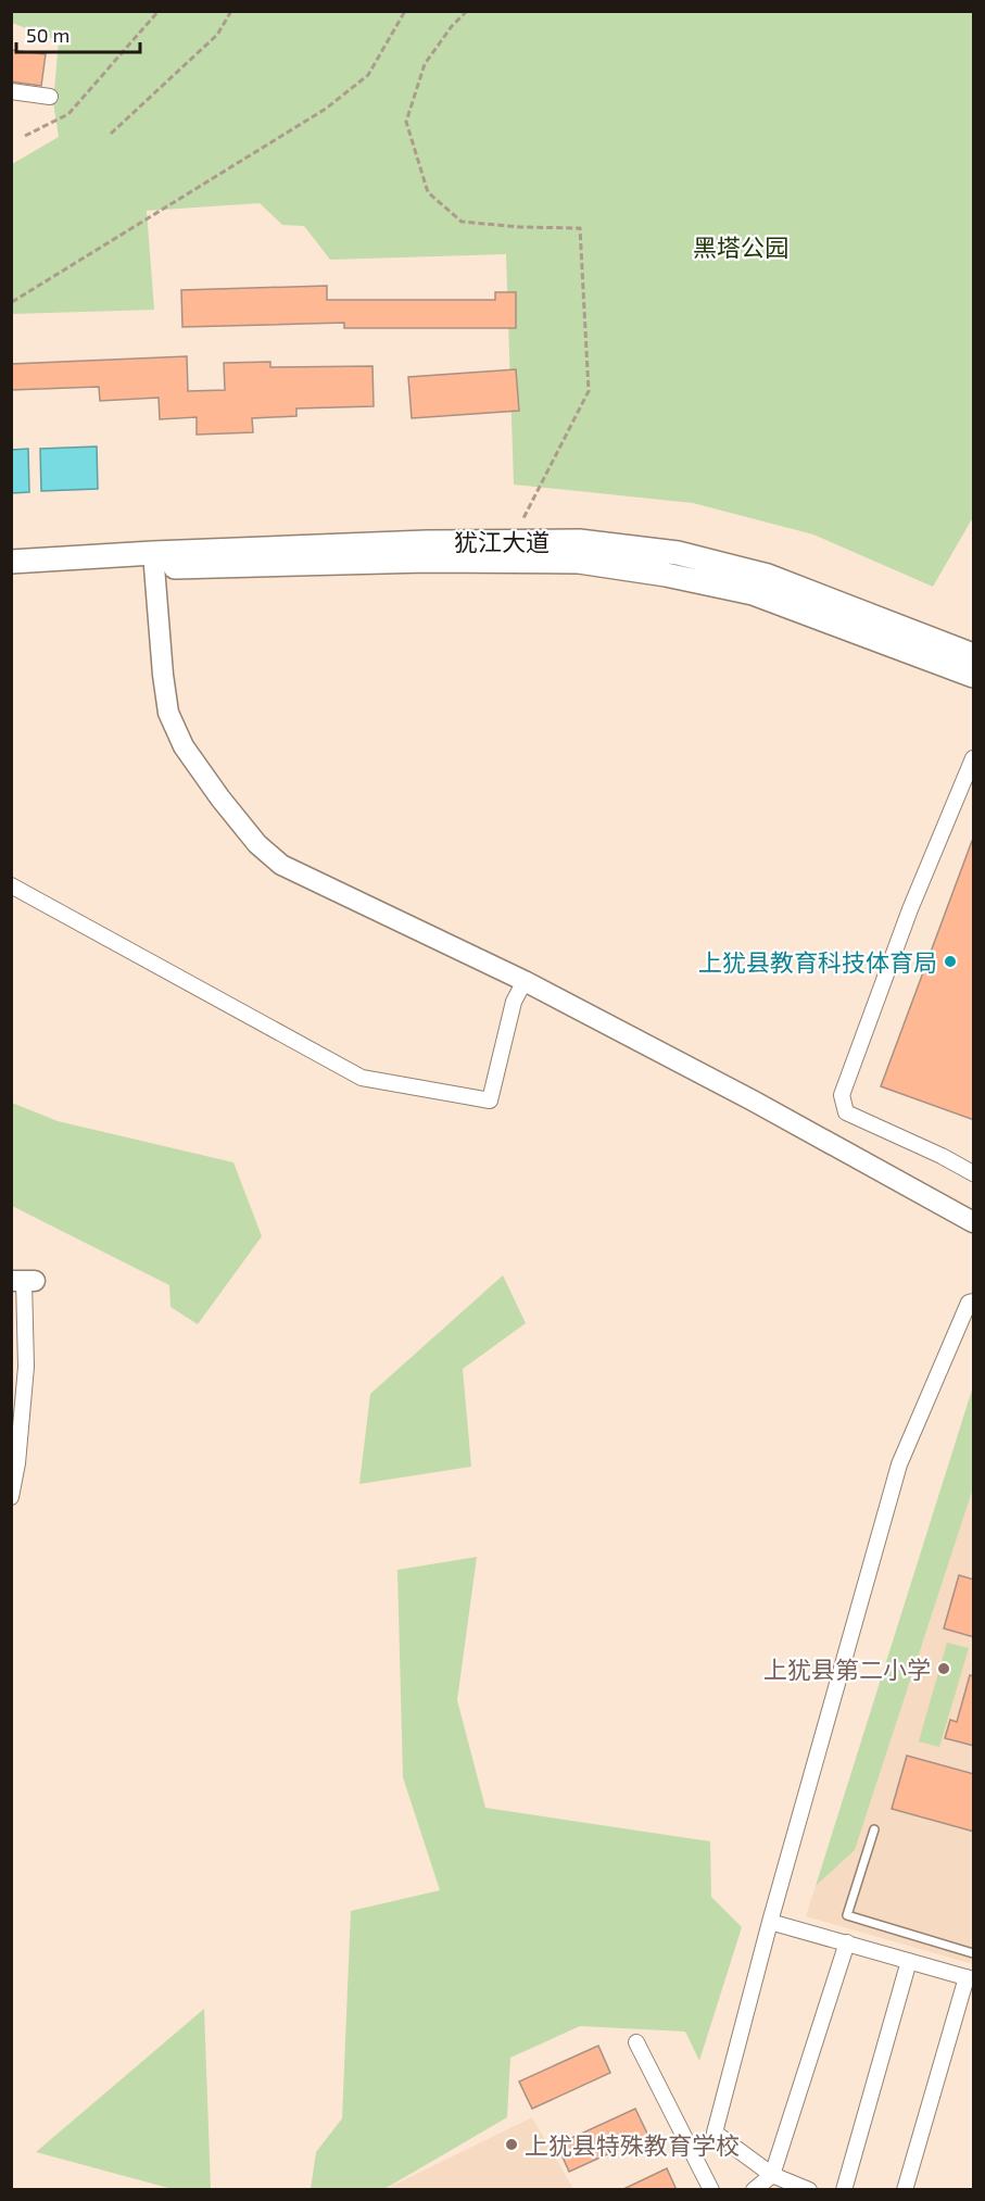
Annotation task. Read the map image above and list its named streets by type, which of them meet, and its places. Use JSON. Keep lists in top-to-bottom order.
{
  "streets": {
    "main road": ["犹江大道"]
  },
  "parks": ["黑塔公园"],
  "places": ["上犹县教育科技体育局", "上犹县第二小学", "上犹县特殊教育学校"],
  "scale_bar": "50 m"
}
